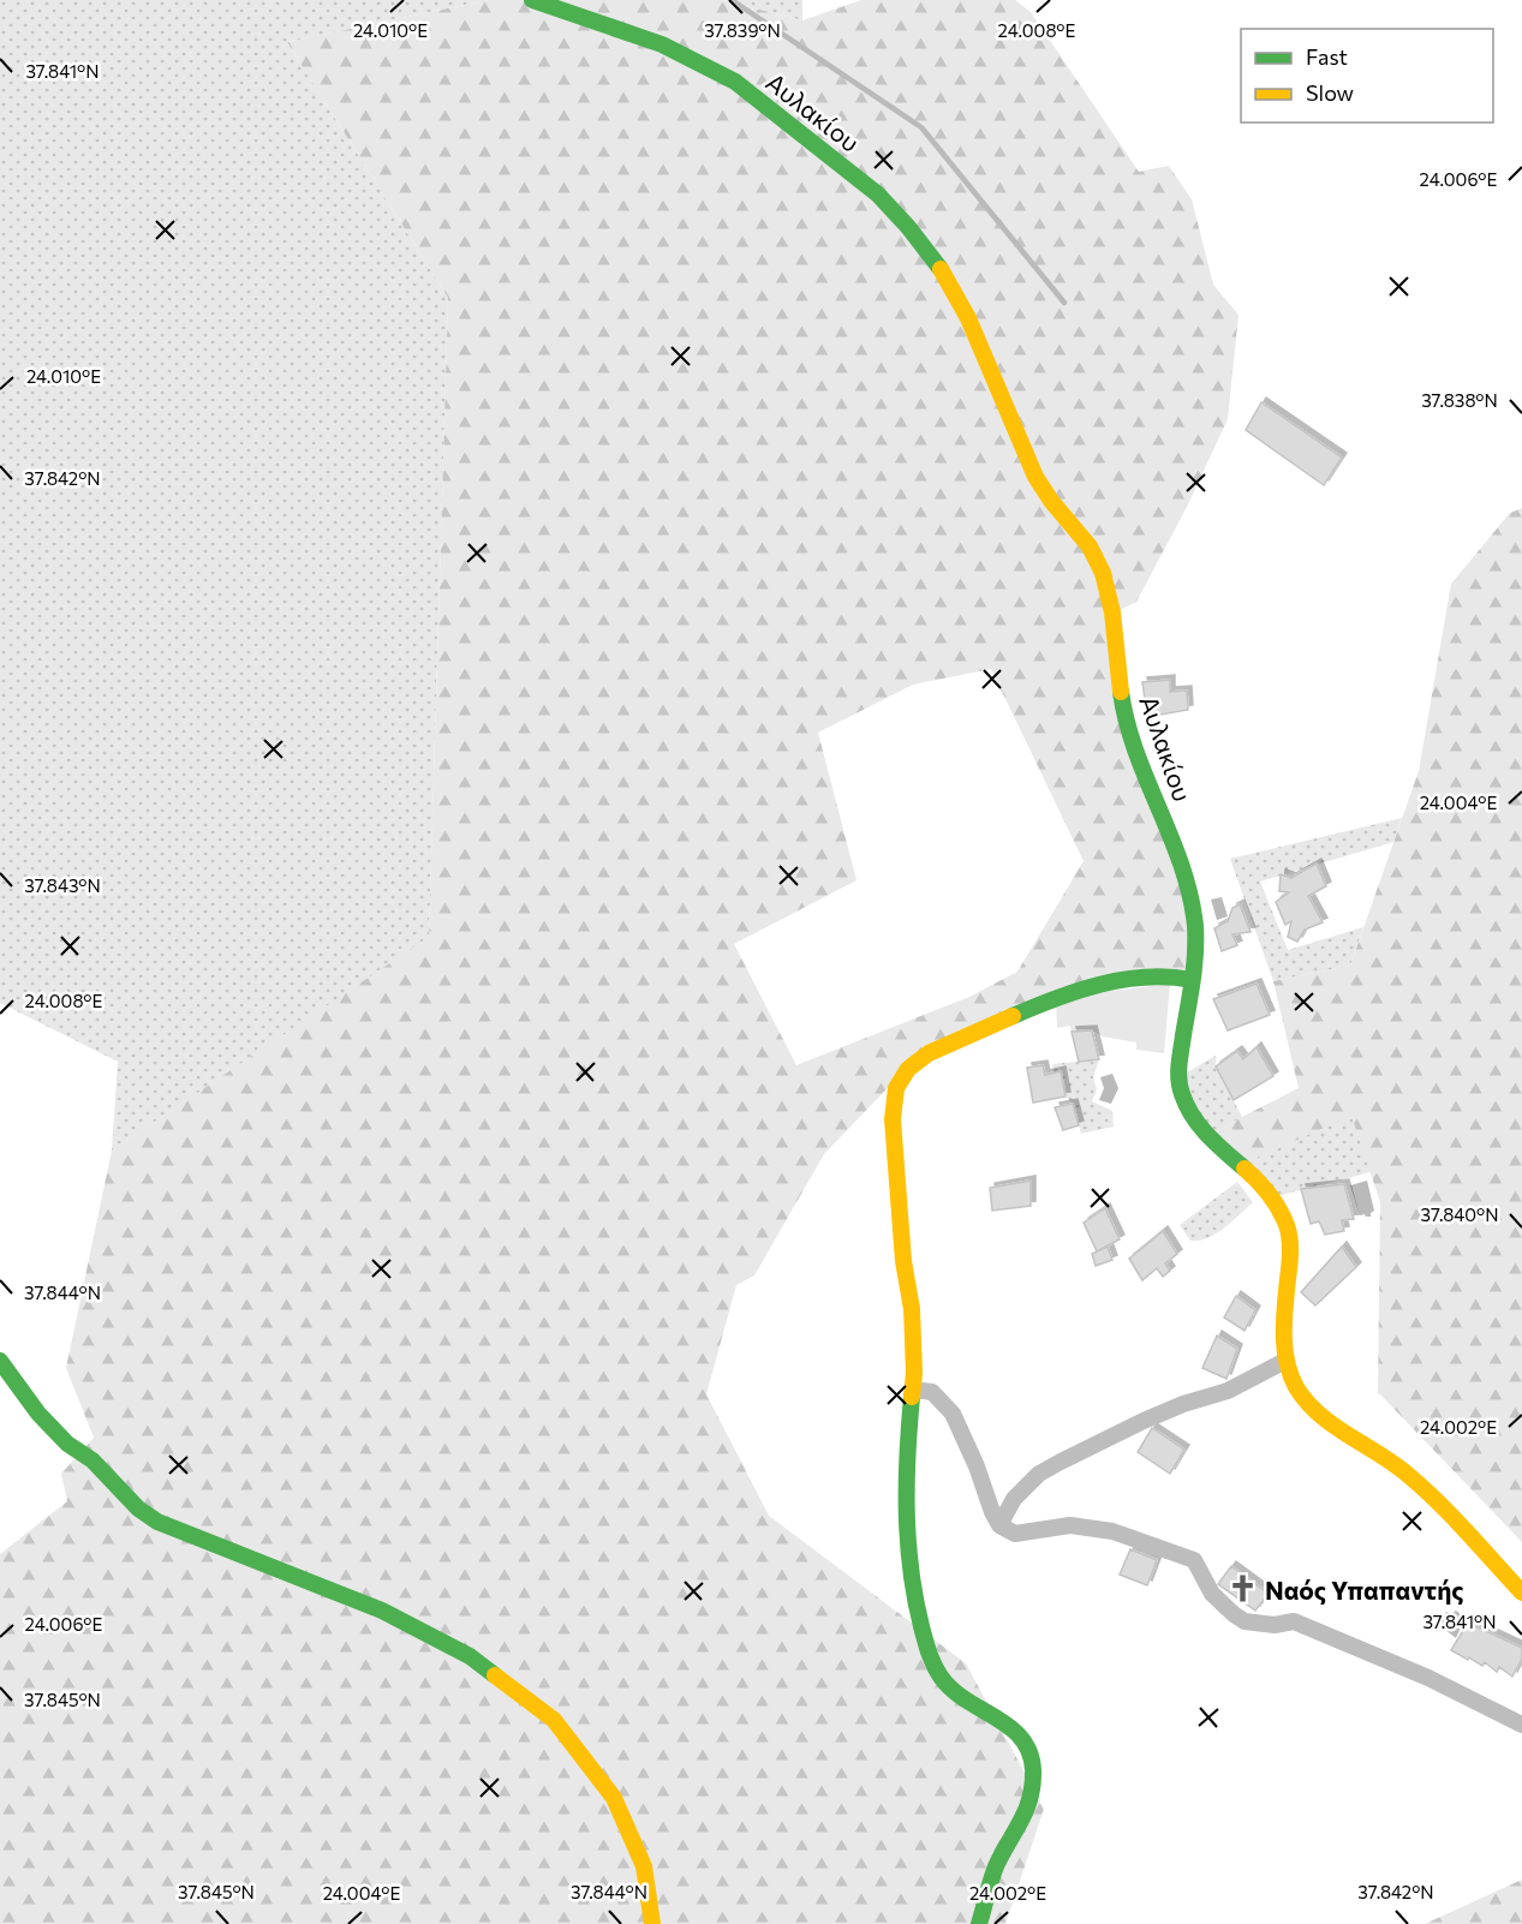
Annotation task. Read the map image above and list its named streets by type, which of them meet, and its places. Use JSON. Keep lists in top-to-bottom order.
{
  "streets": {
    "street": ["Αυλακίου"]
  },
  "places": {
    "church": ["Ναός Υπαπαντής"]
  },
  "legend": ["Fast", "Slow"],
  "coordinates": [
    "24.010°E",
    "24.008°E",
    "37.839°N",
    "37.841°N",
    "24.006°E",
    "37.838°N",
    "37.842°N",
    "24.004°E",
    "37.843°N",
    "37.840°N",
    "37.844°N",
    "24.002°E",
    "37.845°N"
  ]
}
